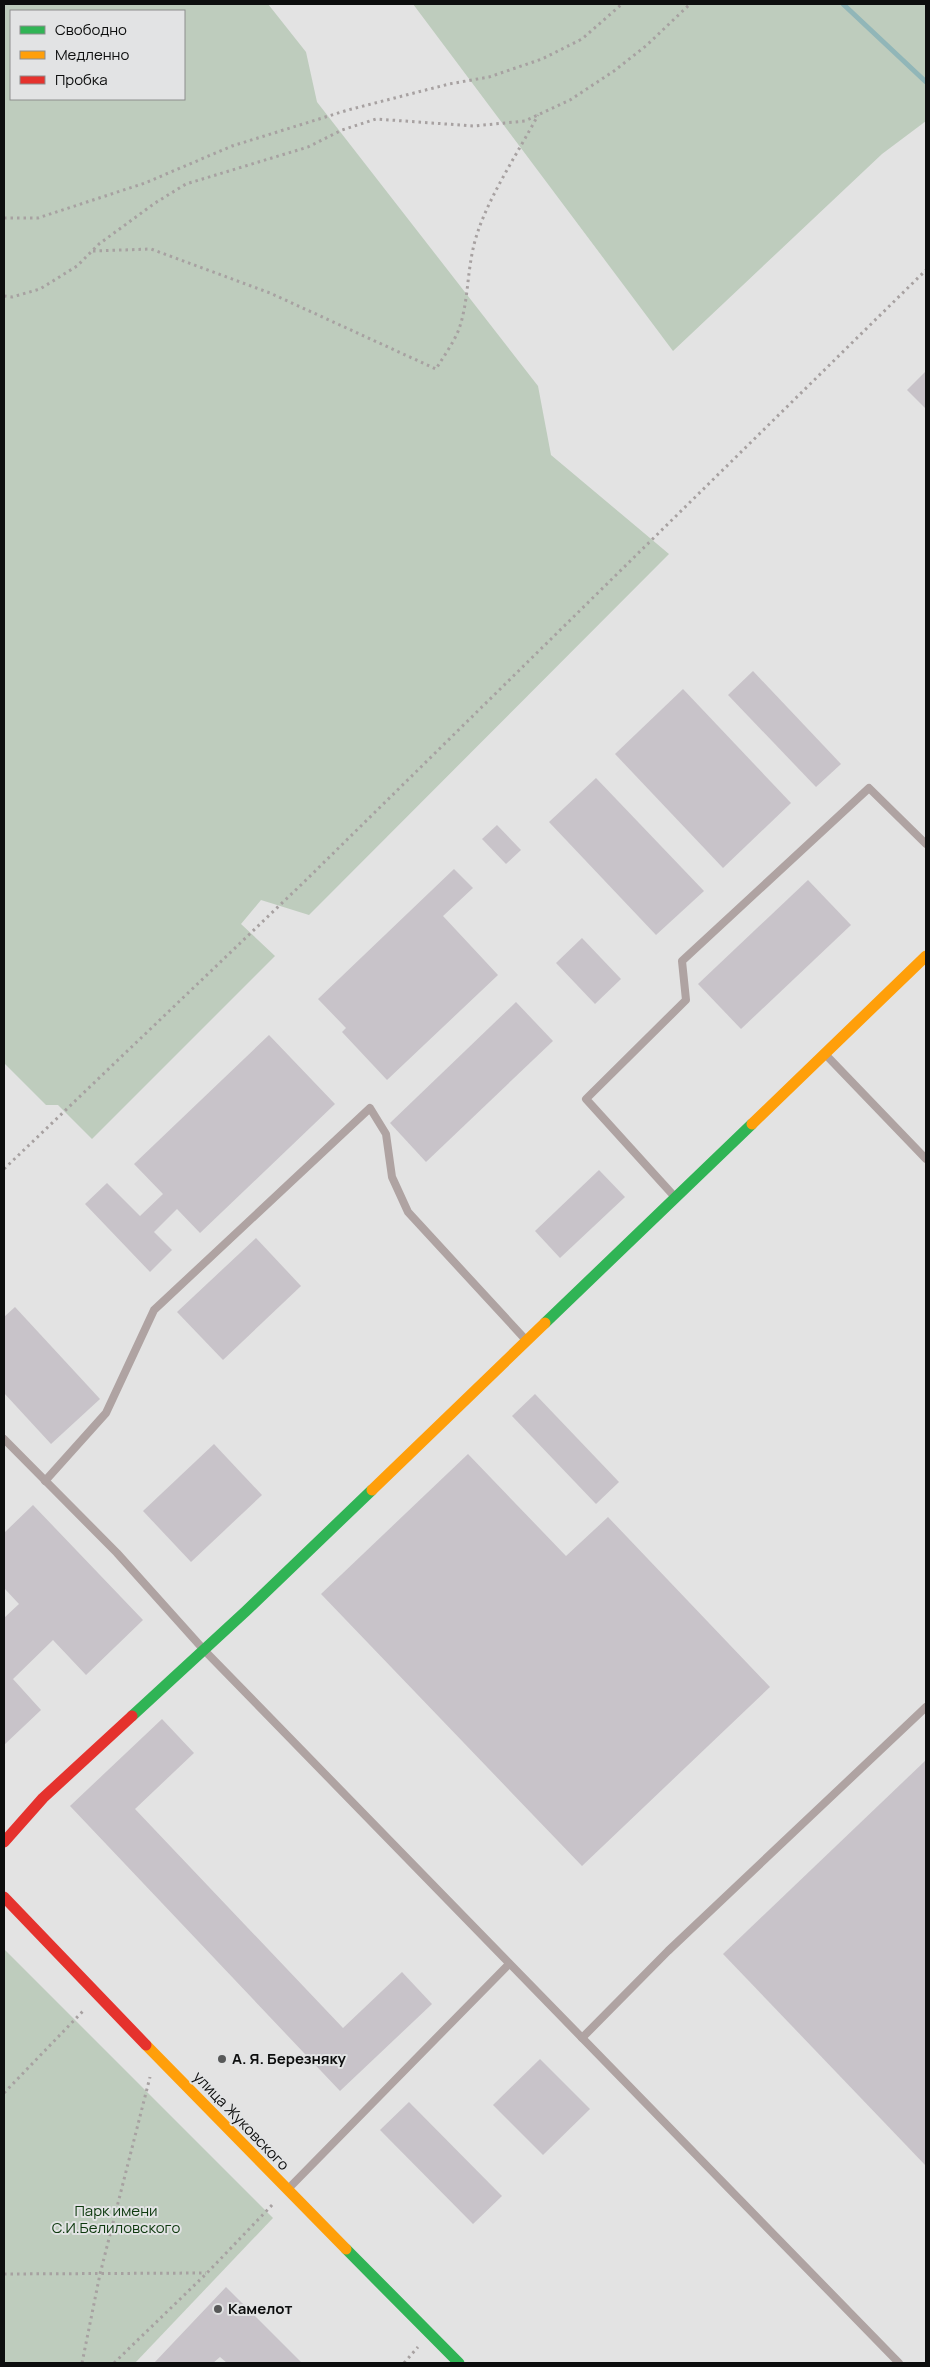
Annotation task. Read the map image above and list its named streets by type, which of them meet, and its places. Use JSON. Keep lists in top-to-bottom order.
{
  "streets": {
    "street": ["улица Жуковского"]
  },
  "parks": ["Парк имени С.И.Белиловского"],
  "places": ["А. Я. Березняку", "Камелот"],
  "legend": ["Свободно", "Медленно", "Пробка"]
}
